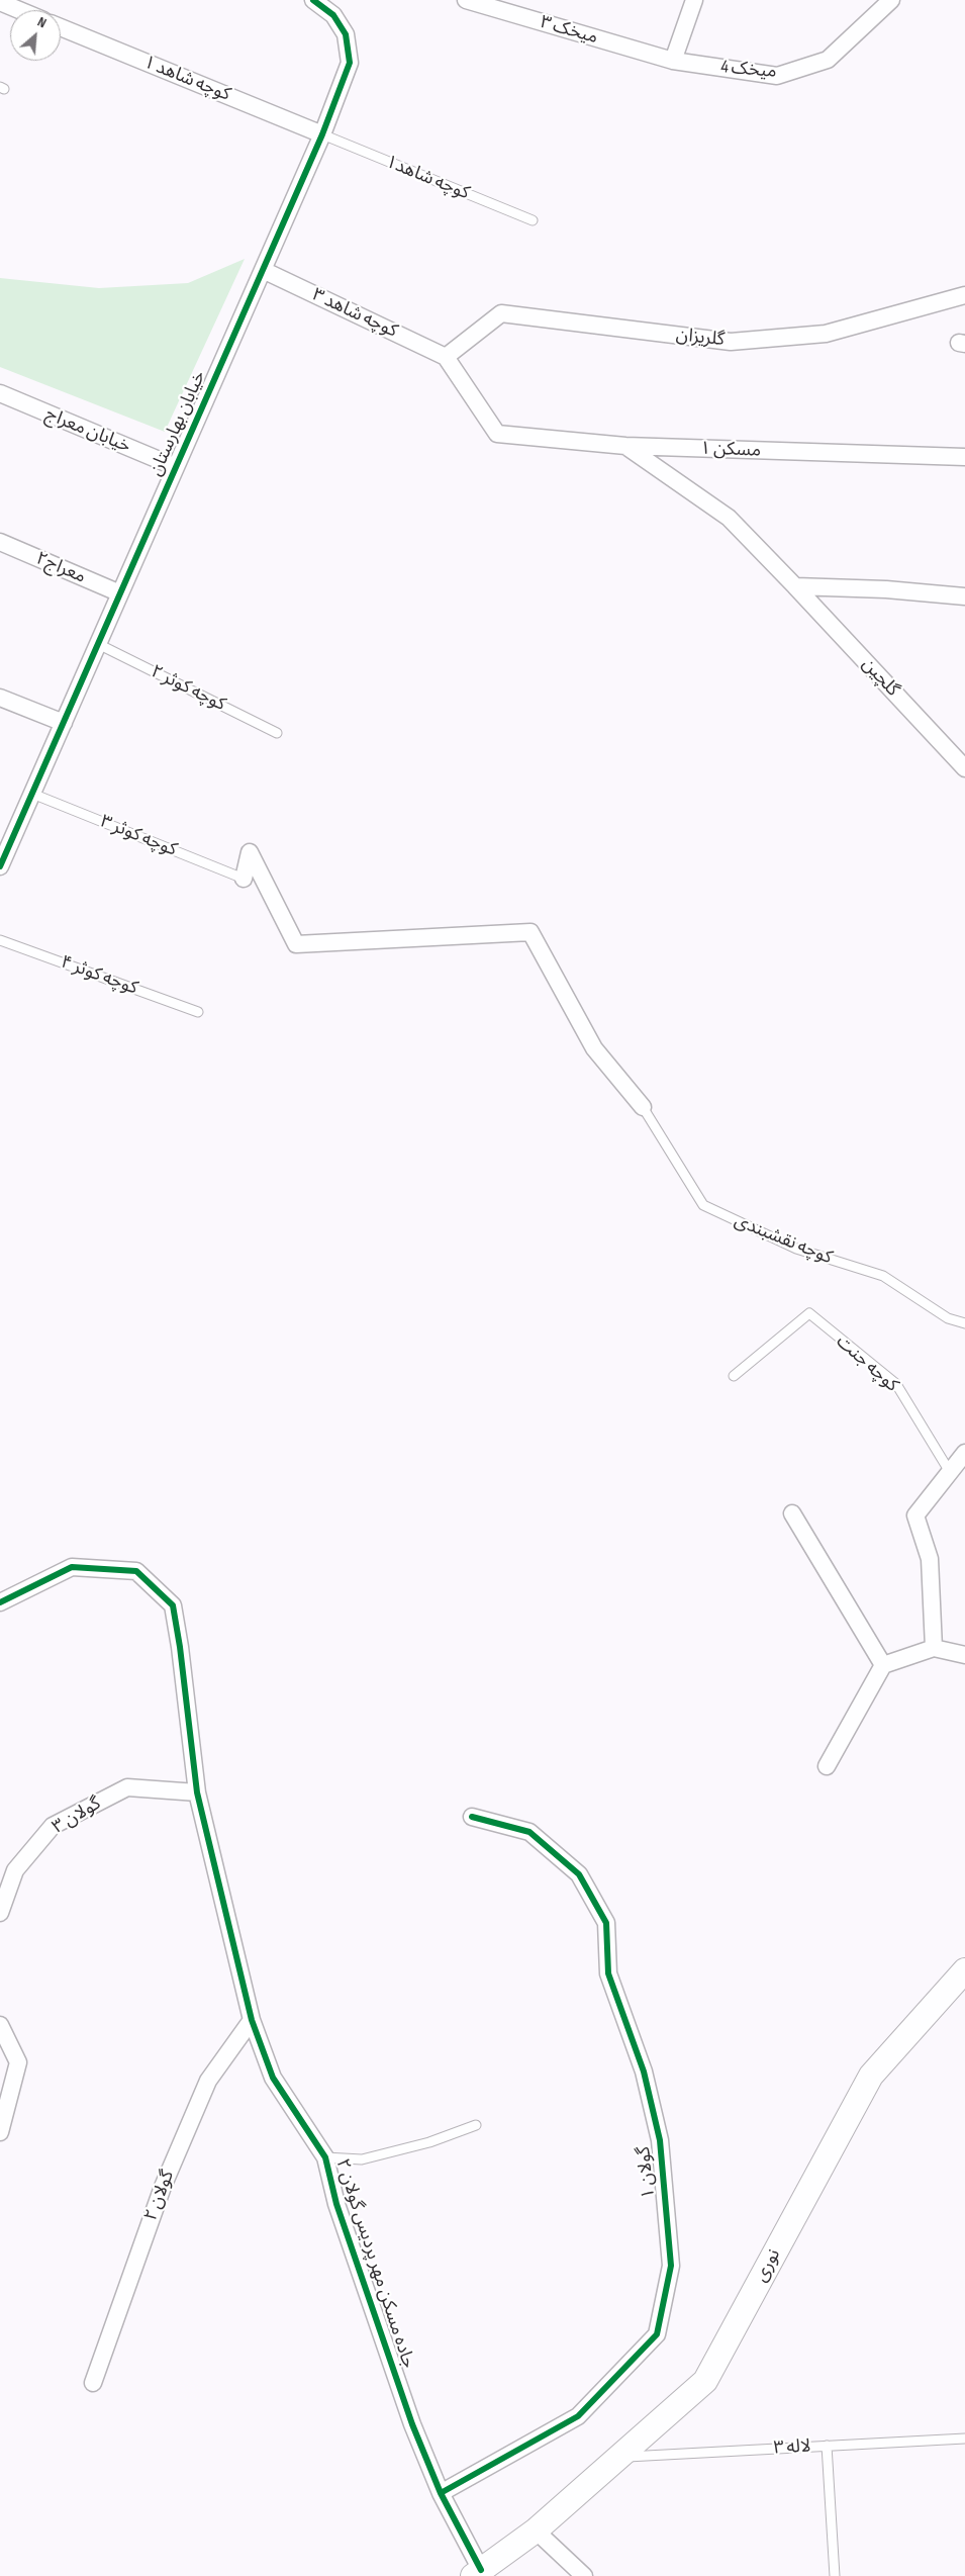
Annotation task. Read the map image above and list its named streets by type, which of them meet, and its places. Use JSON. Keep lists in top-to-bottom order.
{
  "streets": {
    "street": [
      "میخک ۳",
      "میخک 4",
      "کوچه شاهد ۱",
      "کوچه شاهد ۳",
      "گلریزان",
      "خیابان بهارستان",
      "خیابان معراج",
      "مسکن ۱",
      "معراج۲",
      "گلچین",
      "گولان ۳",
      "گولان ۱",
      "گولان ۲",
      "جاده مسکن مهر پردیس گولان ۲",
      "نوری"
    ],
    "lane": [
      "کوچه شاهد۱",
      "کوچه کوثر ۲",
      "کوچه کوثر ۳",
      "کوچه کوثر ۴",
      "کوچه نقشبندی",
      "کوچه جنت",
      "لاله ۳"
    ]
  },
  "crossings": [
    ["میخک ۳", "میخک 4"],
    ["کوچه شاهد ۱", "کوچه شاهد۱"],
    ["کوچه شاهد ۱", "خیابان بهارستان"],
    ["کوچه شاهد۱", "خیابان بهارستان"],
    ["کوچه شاهد ۳", "گلریزان"],
    ["کوچه شاهد ۳", "خیابان بهارستان"],
    ["کوچه شاهد ۳", "مسکن ۱"],
    ["گلریزان", "مسکن ۱"],
    ["خیابان بهارستان", "خیابان معراج"],
    ["خیابان بهارستان", "معراج۲"],
    ["خیابان بهارستان", "کوچه کوثر ۲"],
    ["خیابان بهارستان", "کوچه کوثر ۳"],
    ["مسکن ۱", "گلچین"],
    ["گولان ۳", "جاده مسکن مهر پردیس گولان ۲"],
    ["گولان ۱", "جاده مسکن مهر پردیس گولان ۲"],
    ["گولان ۲", "جاده مسکن مهر پردیس گولان ۲"],
    ["جاده مسکن مهر پردیس گولان ۲", "نوری"],
    ["نوری", "لاله ۳"]
  ],
  "north": "top right"
}
